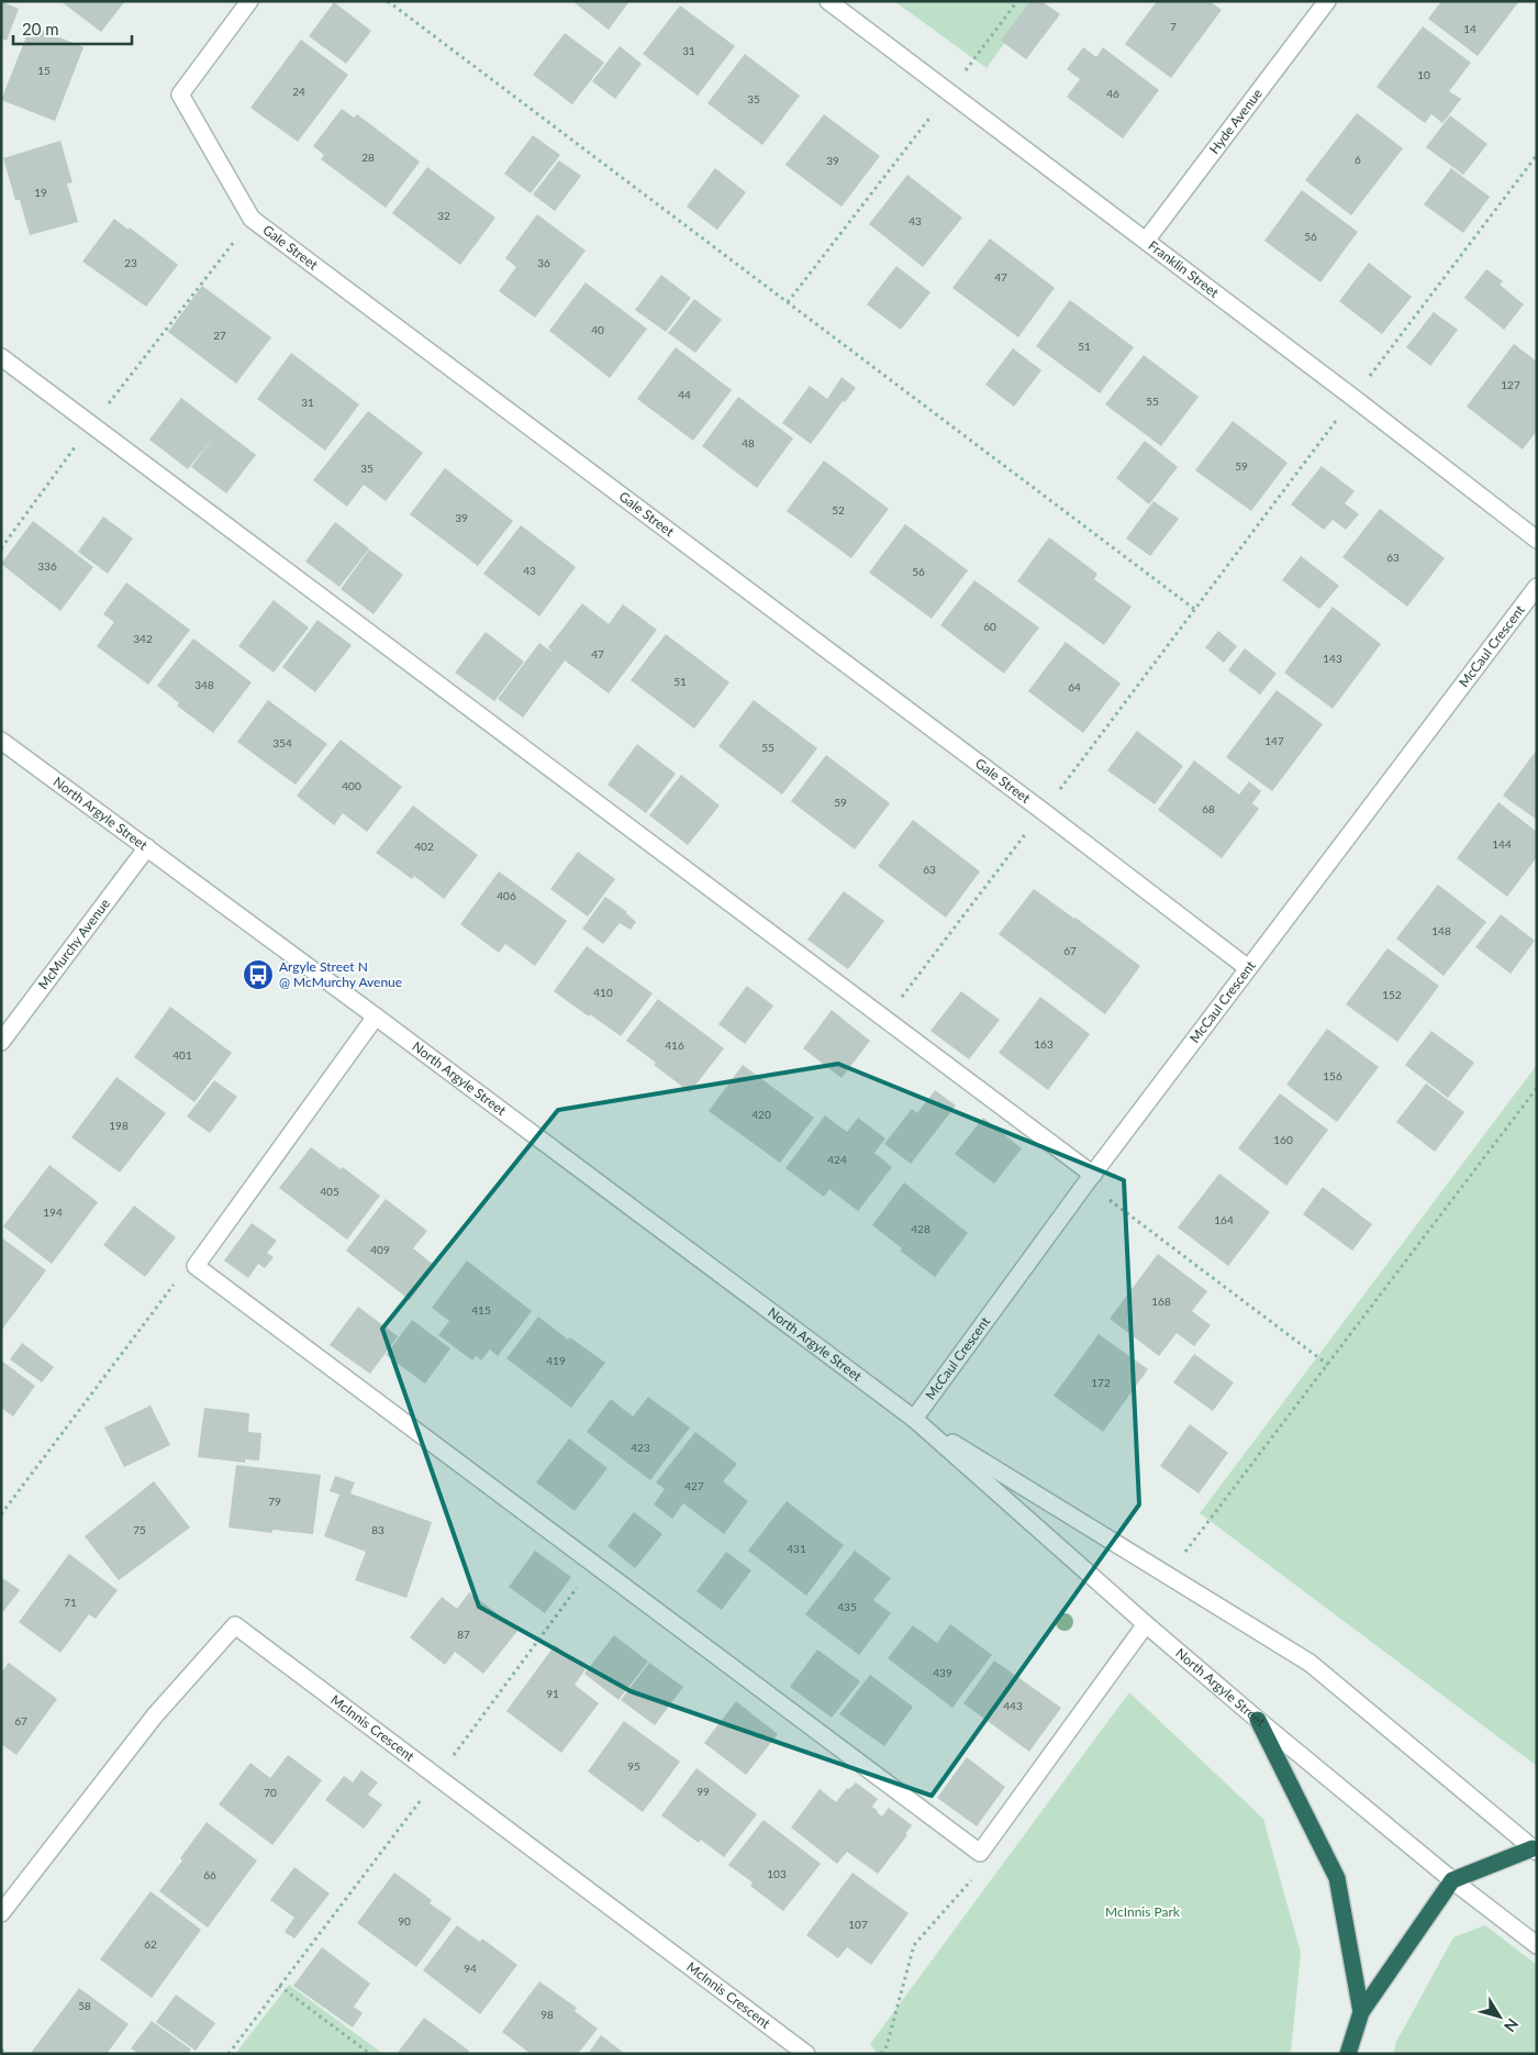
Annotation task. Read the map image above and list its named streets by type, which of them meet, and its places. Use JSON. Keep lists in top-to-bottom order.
{
  "streets": {
    "street": [
      "Hyde Avenue",
      "Gale Street",
      "Franklin Street",
      "McCaul Crescent",
      "North Argyle Street",
      "McMurchy Avenue",
      "McInnis Crescent"
    ]
  },
  "crossings": [
    ["Hyde Avenue", "Franklin Street"],
    ["Gale Street", "McCaul Crescent"],
    ["McCaul Crescent", "North Argyle Street"],
    ["North Argyle Street", "McMurchy Avenue"]
  ],
  "parks": ["McInnis Park"],
  "places": {
    "bus stop": ["Argyle Street N @ McMurchy Avenue"]
  },
  "house_numbers": [
    "7",
    "14",
    "31",
    "15",
    "10",
    "24",
    "46",
    "35",
    "28",
    "6",
    "39",
    "19",
    "32",
    "43",
    "56",
    "23",
    "36",
    "47",
    "40",
    "27",
    "51",
    "127",
    "44",
    "55",
    "31",
    "48",
    "59",
    "35",
    "52",
    "39",
    "63",
    "336",
    "43",
    "56",
    "60",
    "342",
    "47",
    "143",
    "51",
    "348",
    "64",
    "147",
    "354",
    "55",
    "400",
    "59",
    "68",
    "144",
    "402",
    "63",
    "406",
    "148",
    "67",
    "410",
    "152",
    "163",
    "416",
    "401",
    "156",
    "420",
    "198",
    "160",
    "424",
    "405",
    "194",
    "164",
    "428",
    "409",
    "168",
    "415",
    "419",
    "172",
    "423",
    "427",
    "79",
    "75",
    "83",
    "431",
    "71",
    "435",
    "87",
    "439",
    "91",
    "443",
    "67",
    "95",
    "99",
    "70",
    "103",
    "66",
    "90",
    "107",
    "62",
    "94",
    "58",
    "98"
  ],
  "scale_bar": "20 m",
  "north": "bottom right"
}
